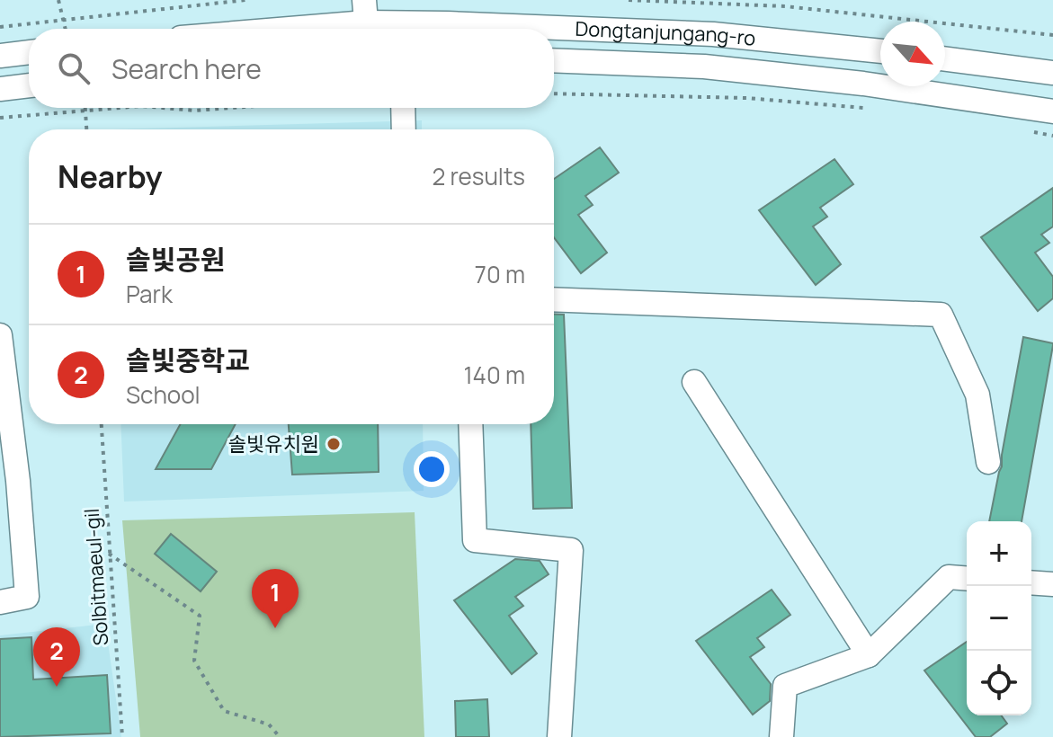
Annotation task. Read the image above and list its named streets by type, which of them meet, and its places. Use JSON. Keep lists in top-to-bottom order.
{
  "streets": {
    "street": ["Dongtanjungang-ro"],
    "path": ["Solbitmaeul-gil"]
  },
  "places": ["솔빛유치원"],
  "north": "bottom right",
  "page": {
    "search": "Search here",
    "heading": ["Nearby", "2 results"],
    "list": [
      {
        "mark": "1",
        "name": "솔빛공원",
        "note": "Park",
        "value": "70 m"
      },
      {
        "mark": "2",
        "name": "솔빛중학교",
        "note": "School",
        "value": "140 m"
      }
    ],
    "map_buttons": ["+", "−"],
    "pins": ["1", "2"]
  }
}
